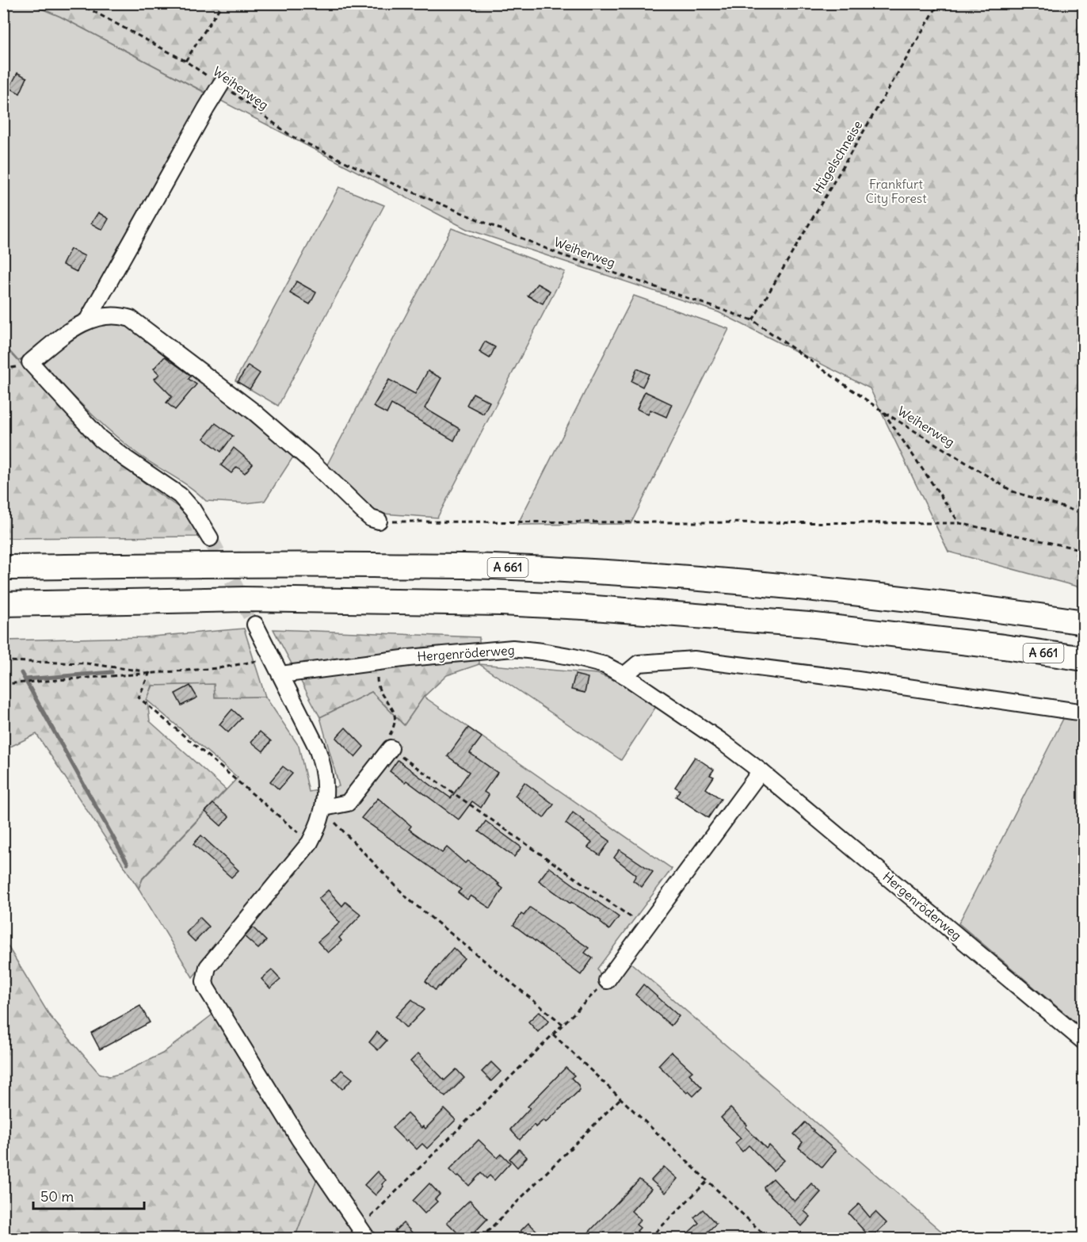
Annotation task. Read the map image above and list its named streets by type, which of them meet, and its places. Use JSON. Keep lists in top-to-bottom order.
{
  "streets": {
    "highway": ["A 661"],
    "street": ["Hergenröderweg"],
    "path": ["Weiherweg", "Hügelschneise"]
  },
  "crossings": [
    ["Weiherweg", "Hügelschneise"]
  ],
  "parks": ["Frankfurt City Forest"],
  "scale_bar": "50 m"
}
